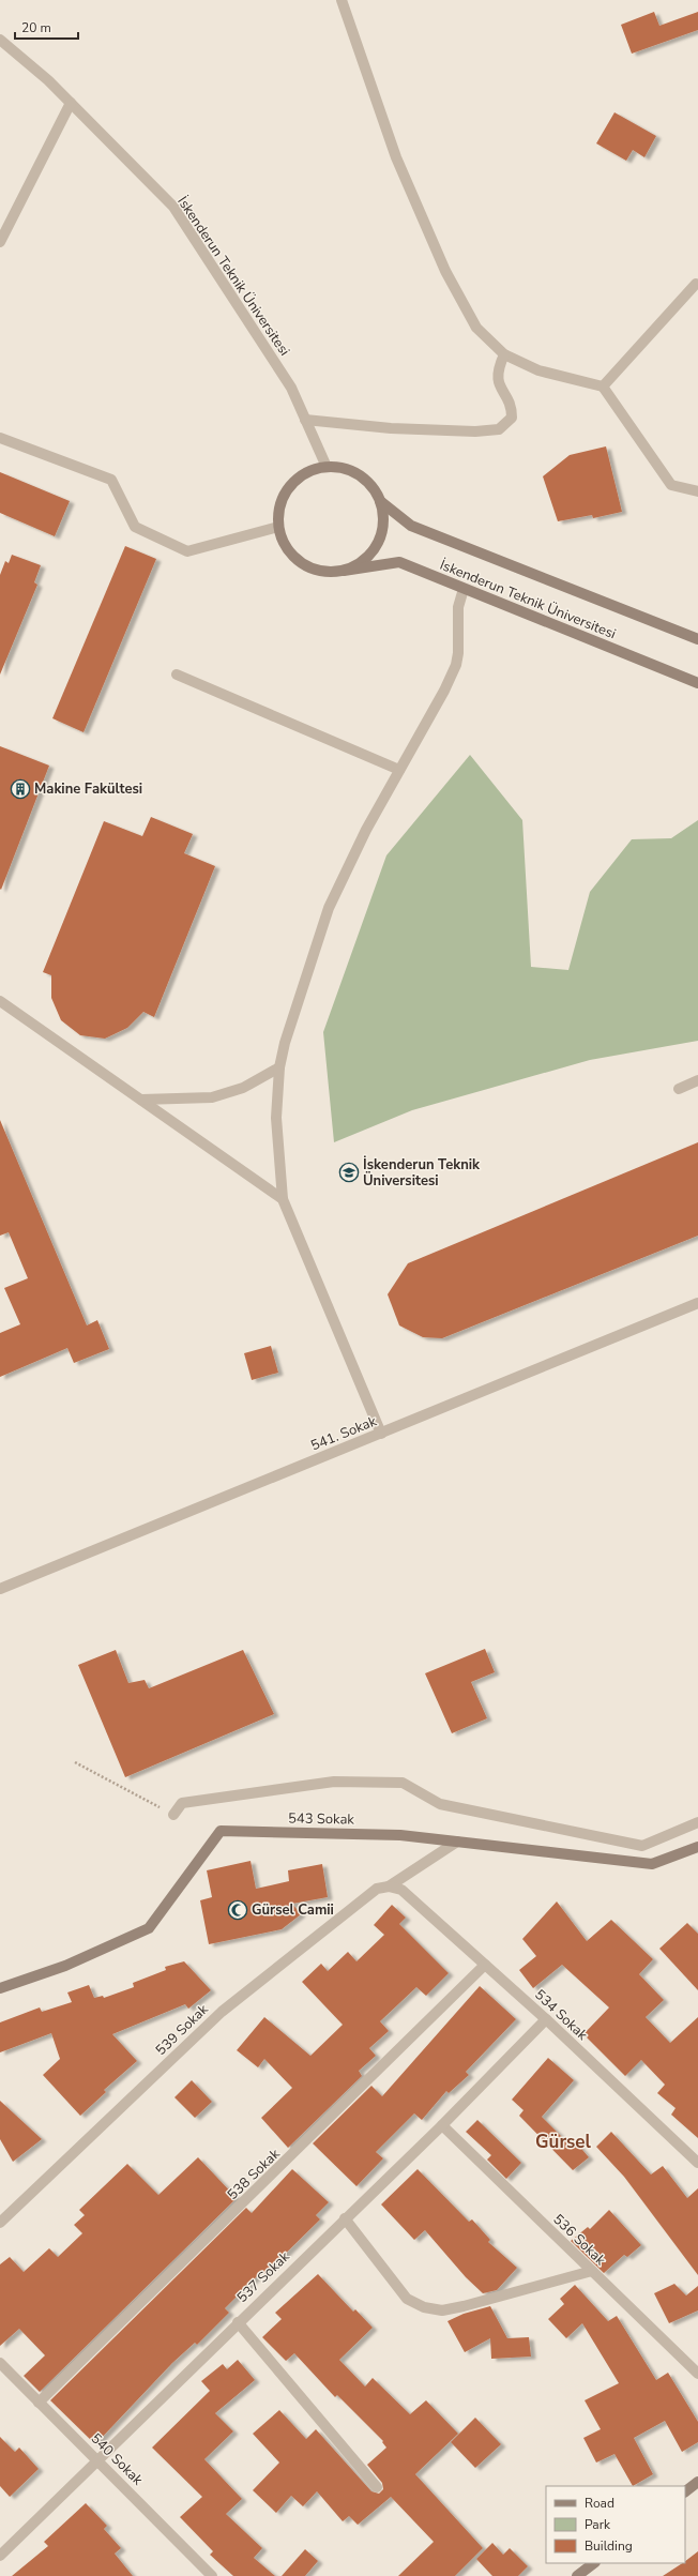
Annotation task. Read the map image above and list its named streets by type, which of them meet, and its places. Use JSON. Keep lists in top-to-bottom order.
{
  "streets": {
    "street": [
      "İskenderun Teknik Üniversitesi",
      "541. Sokak",
      "543 Sokak",
      "534 Sokak",
      "539 Sokak",
      "538 Sokak",
      "536 Sokak",
      "537 Sokak",
      "540 Sokak"
    ]
  },
  "crossings": [
    ["543 Sokak", "539 Sokak"],
    ["534 Sokak", "539 Sokak"],
    ["534 Sokak", "538 Sokak"],
    ["534 Sokak", "537 Sokak"],
    ["538 Sokak", "540 Sokak"],
    ["536 Sokak", "537 Sokak"],
    ["537 Sokak", "540 Sokak"]
  ],
  "districts": ["Gürsel"],
  "places": {
    "building": ["Makine Fakültesi"],
    "school or university": ["İskenderun Teknik Üniversitesi"],
    "mosque": ["Gürsel Camii"]
  },
  "legend": ["Road", "Park", "Building"],
  "scale_bar": "20 m"
}
